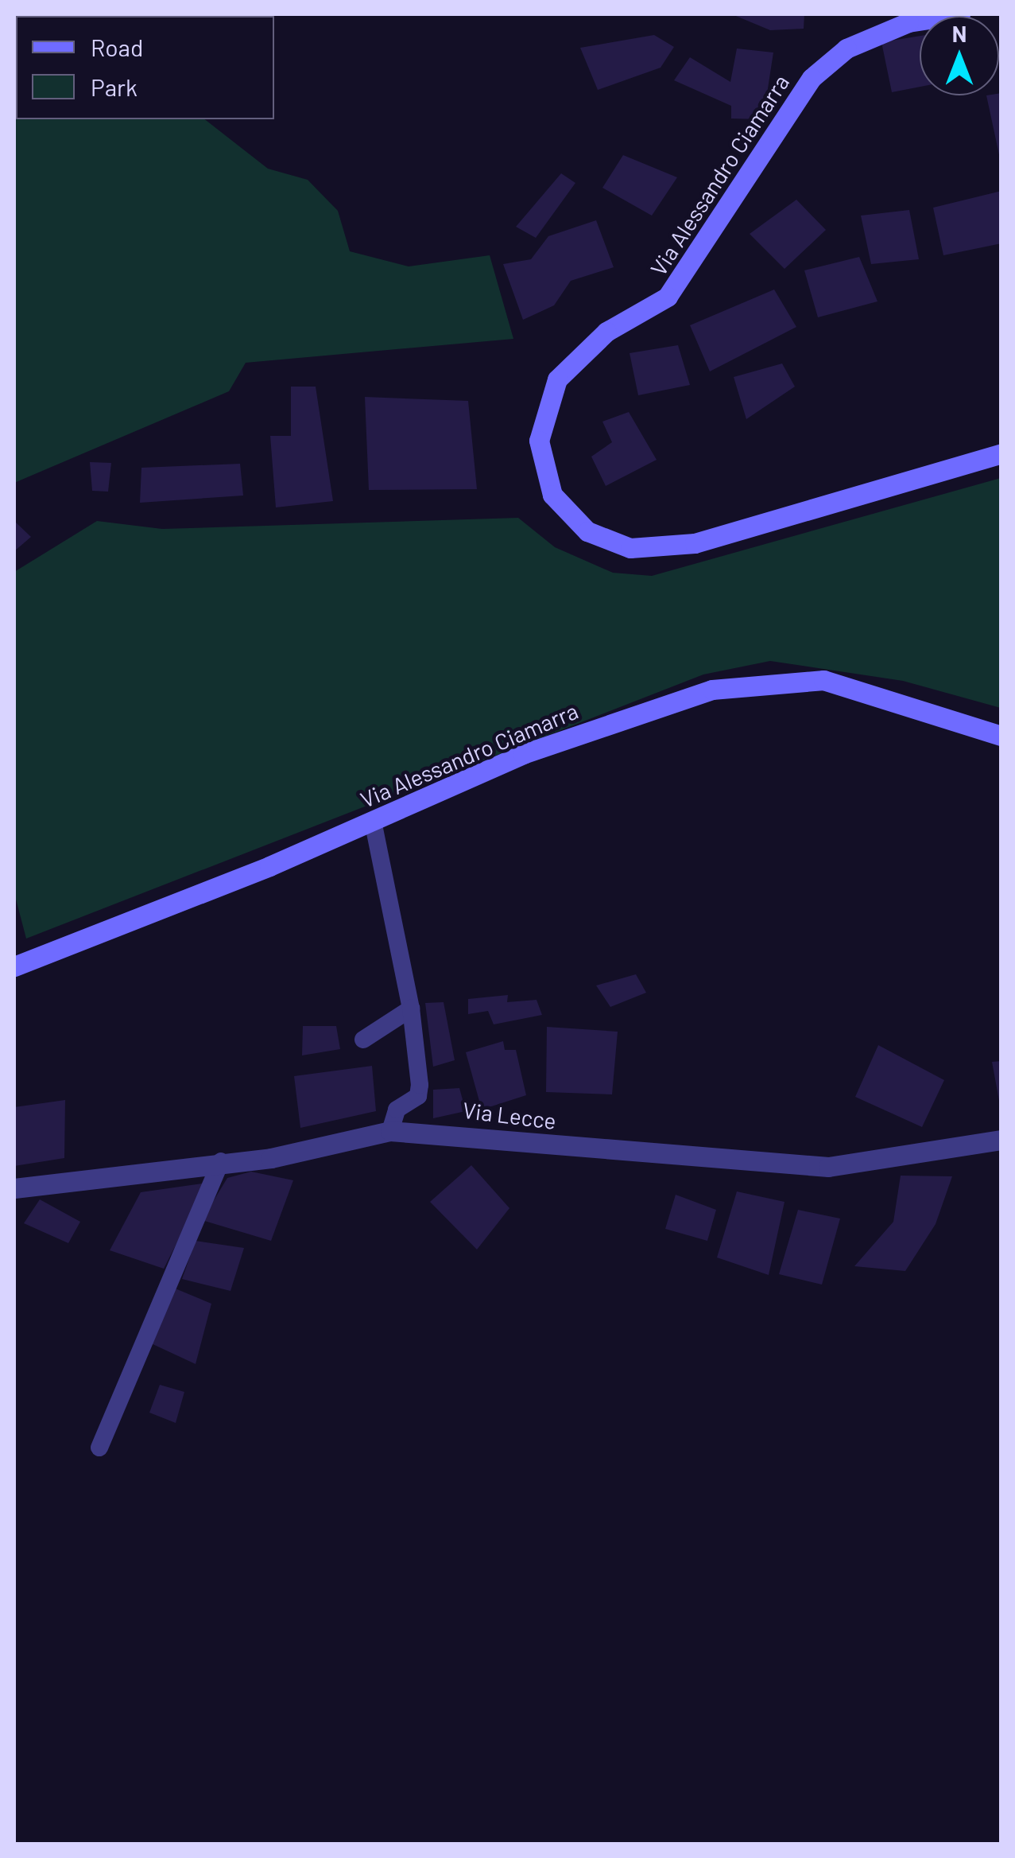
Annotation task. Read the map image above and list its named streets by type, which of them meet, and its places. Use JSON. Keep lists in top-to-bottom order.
{
  "streets": {
    "street": ["Via Alessandro Ciamarra", "Via Lecce"]
  },
  "legend": ["Road", "Park"],
  "north": "top"
}
